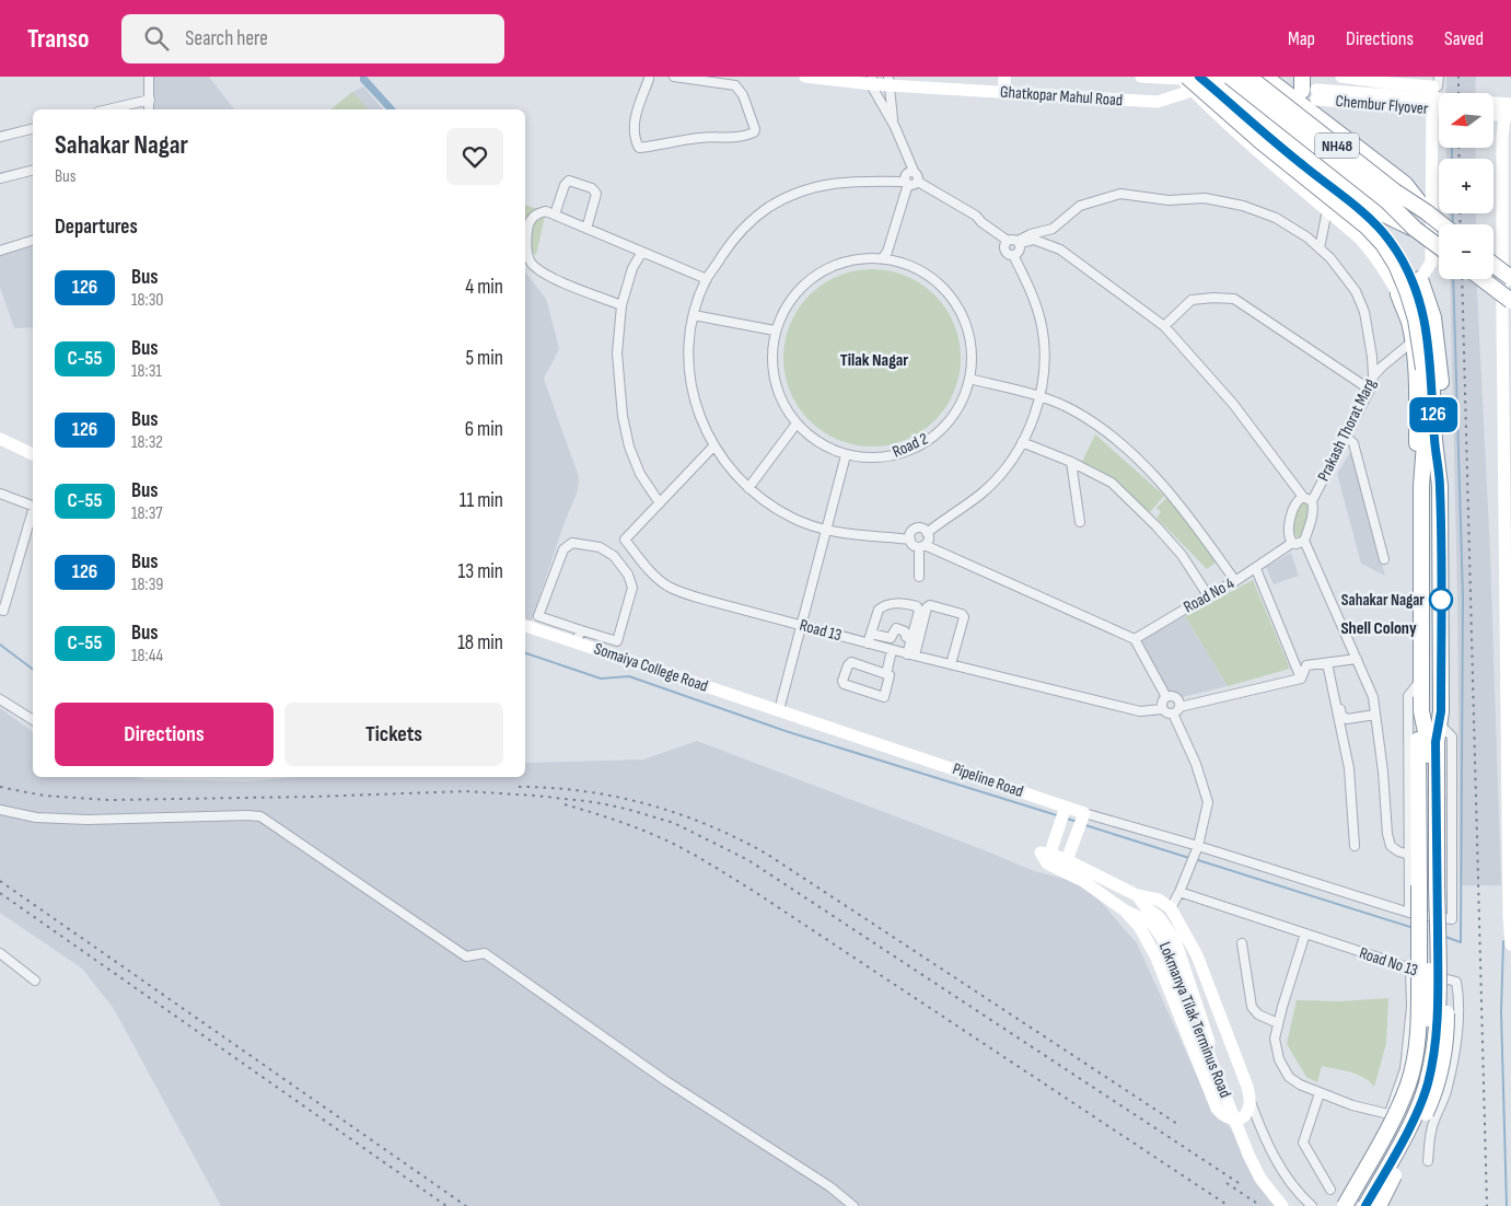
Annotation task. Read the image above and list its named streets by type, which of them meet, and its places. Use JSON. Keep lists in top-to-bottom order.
{
  "streets": {
    "highway": ["NH48"],
    "street": [
      "Ghatkopar Mahul Road",
      "Chembur Flyover",
      "Prakash Thorat Marg",
      "Road 2",
      "Road No 4",
      "Road 13",
      "Somaiya College Road",
      "Pipeline Road",
      "Road No 13",
      "Lokmanya Tilak Terminus Road"
    ]
  },
  "crossings": [
    ["Ghatkopar Mahul Road", "Chembur Flyover"],
    ["Ghatkopar Mahul Road", "NH48"],
    ["Prakash Thorat Marg", "Road No 4"],
    ["Somaiya College Road", "Pipeline Road"]
  ],
  "districts": ["Tilak Nagar", "Shell Colony"],
  "places": ["Sahakar Nagar"],
  "lines": ["bus line 126"],
  "north": "left",
  "page": {
    "header": "Transo",
    "search": "Search here",
    "nav": ["Map", "Directions", "Saved"],
    "on_map": "126",
    "map_buttons": ["+", "−"],
    "heading": [
      ["Sahakar Nagar", "Bus"],
      "Departures"
    ],
    "list": [
      {
        "mark": "126",
        "name": "Bus",
        "note": "18:30",
        "value": "4 min"
      },
      {
        "mark": "C-55",
        "name": "Bus",
        "note": "18:31",
        "value": "5 min"
      },
      {
        "mark": "126",
        "name": "Bus",
        "note": "18:32",
        "value": "6 min"
      },
      {
        "mark": "C-55",
        "name": "Bus",
        "note": "18:37",
        "value": "11 min"
      },
      {
        "mark": "126",
        "name": "Bus",
        "note": "18:39",
        "value": "13 min"
      },
      {
        "mark": "C-55",
        "name": "Bus",
        "note": "18:44",
        "value": "18 min"
      }
    ],
    "buttons": ["Directions", "Tickets"]
  }
}
